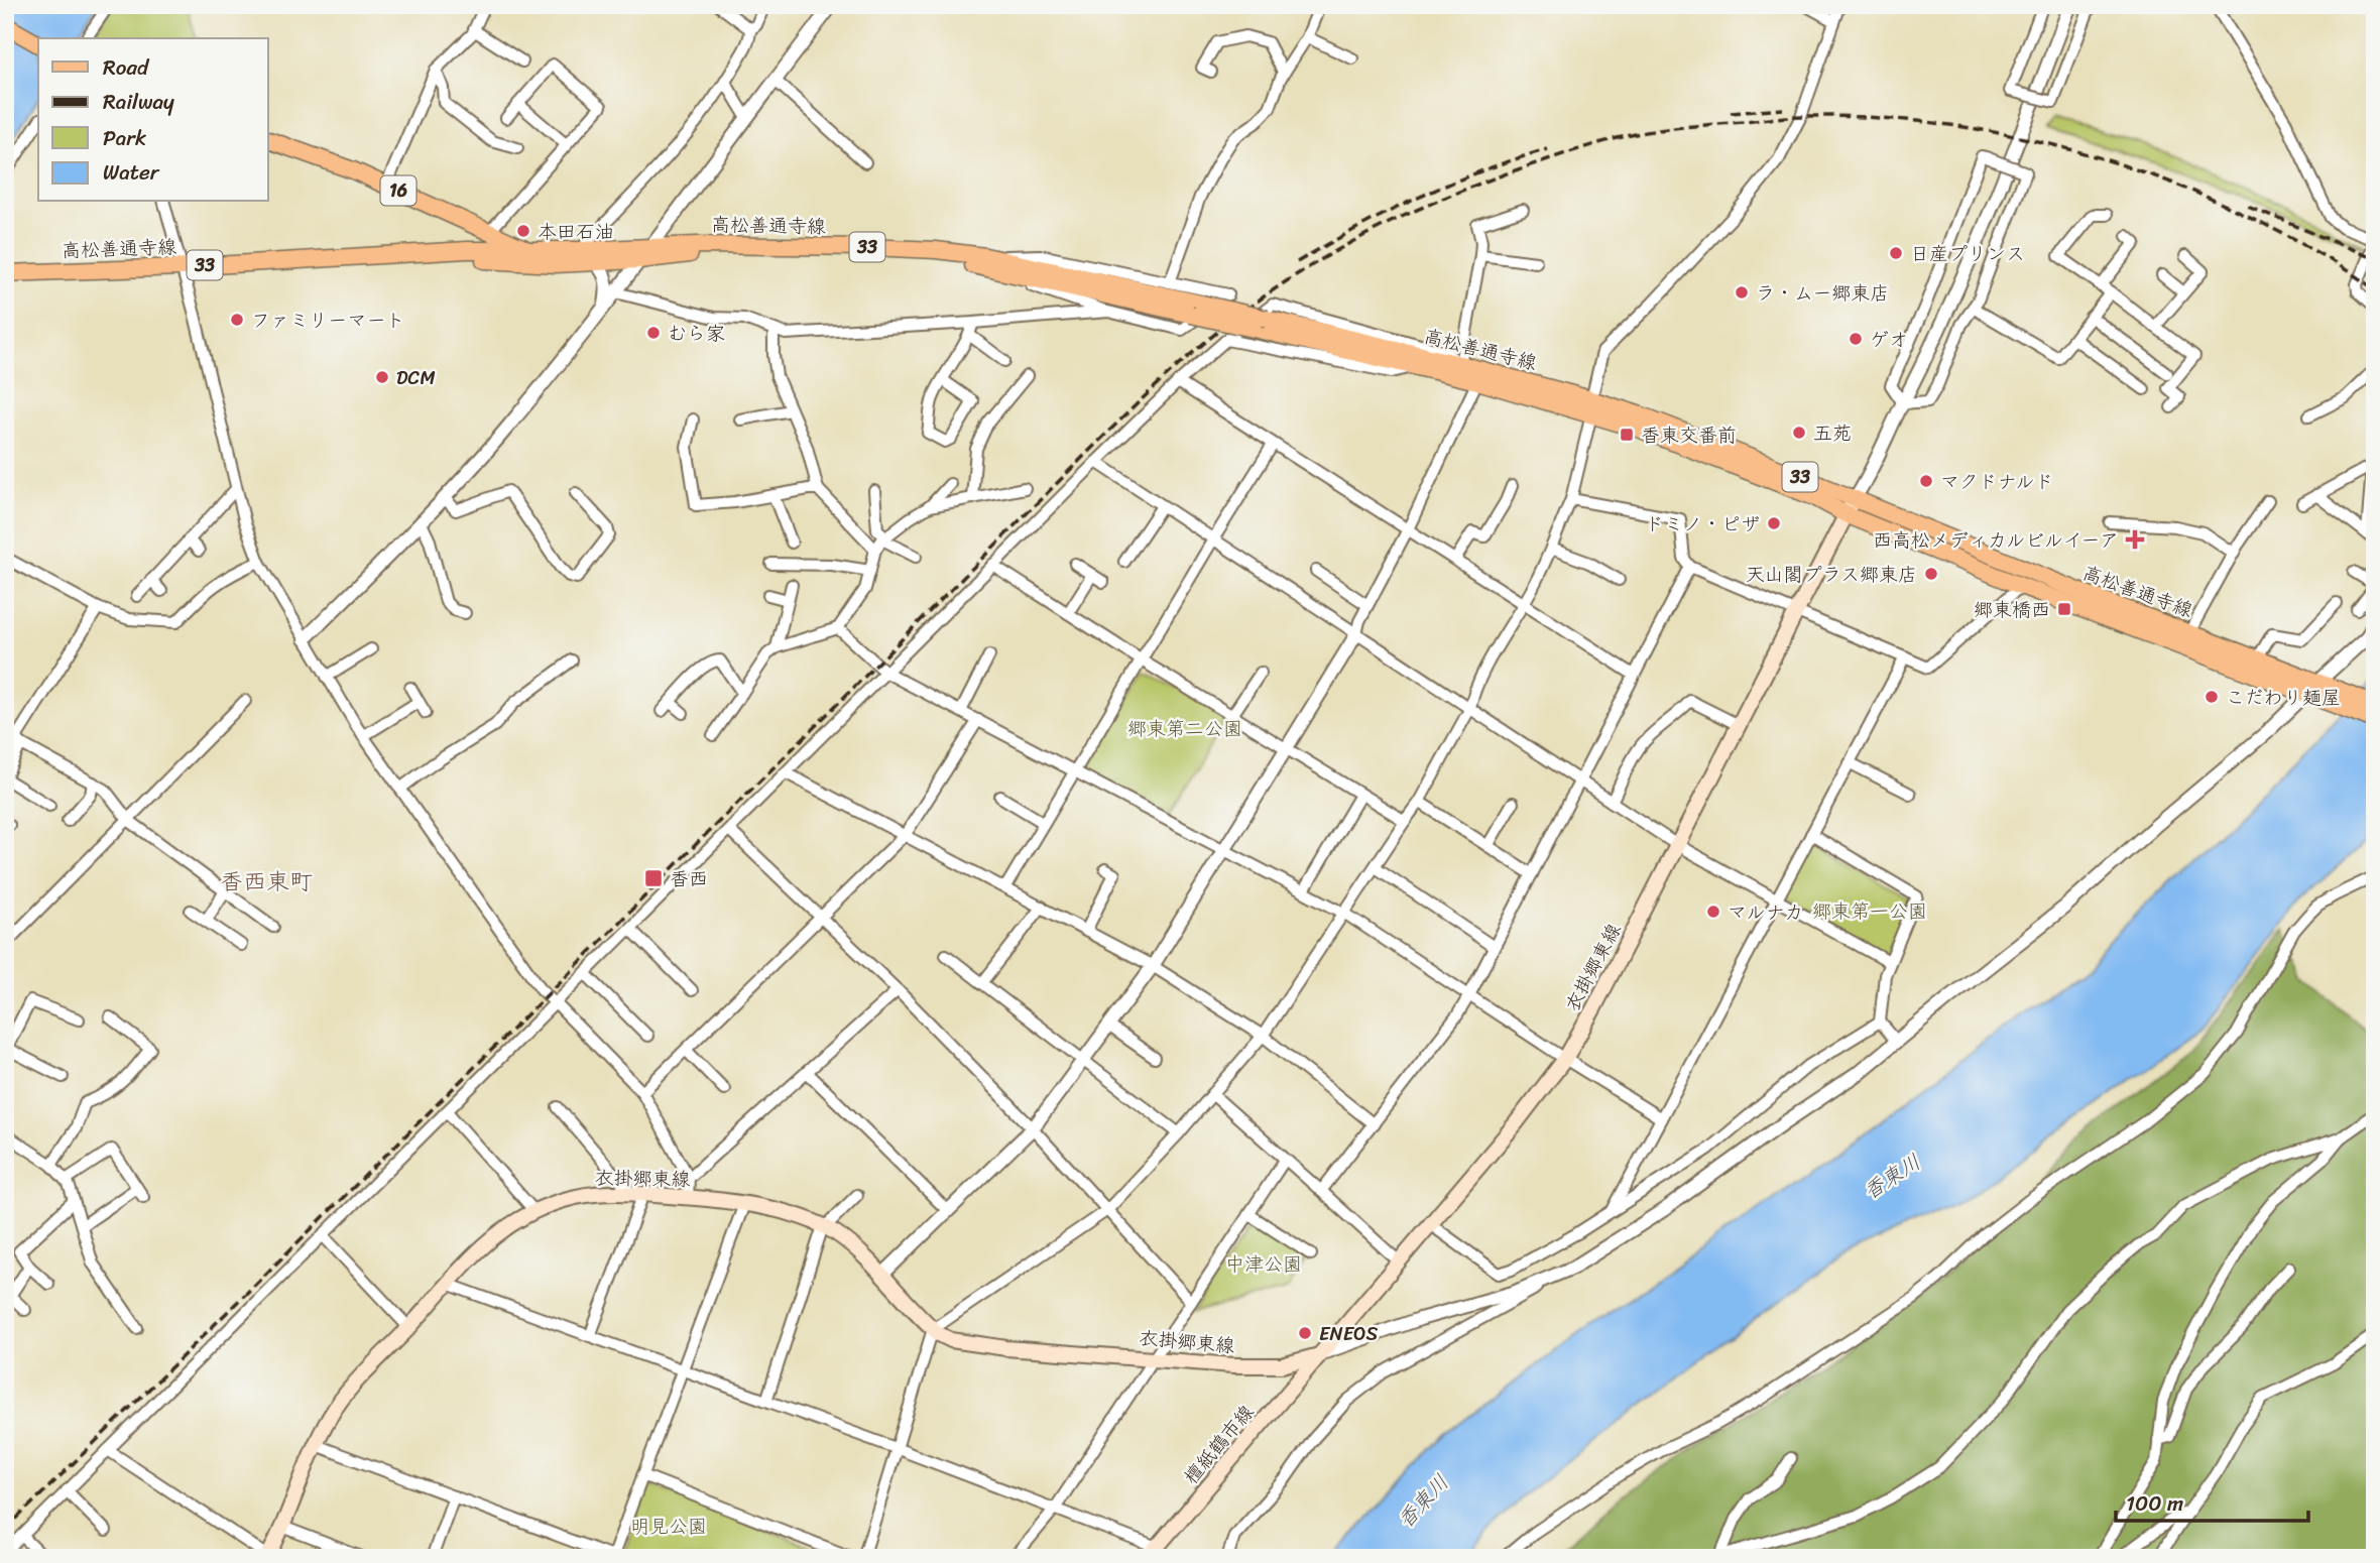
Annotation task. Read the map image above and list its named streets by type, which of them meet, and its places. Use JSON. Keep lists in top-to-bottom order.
{
  "streets": {
    "main road": [
      "16",
      "高松善通寺線",
      "33",
      "衣掛郷東線",
      "檀紙鶴市線"
    ]
  },
  "crossings": [
    ["16", "高松善通寺線"],
    ["高松善通寺線", "衣掛郷東線"],
    ["衣掛郷東線", "檀紙鶴市線"]
  ],
  "districts": ["香西東町"],
  "water": ["香東川"],
  "parks": [
    "郷東第二公園",
    "郷東第一公園",
    "中津公園",
    "明見公園"
  ],
  "places": {
    "other": [
      "本田石油",
      "日産プリンス",
      "ラ・ムー郷東店",
      "ファミリーマート",
      "むら家",
      "ゲオ",
      "DCM",
      "五苑",
      "マクドナルド",
      "ドミノ・ピザ",
      "天山閣プラス郷東店",
      "こだわり麺屋",
      "マルナカ",
      "ENEOS"
    ],
    "transit": ["香東交番前", "郷東橋西", "香西"],
    "health": ["西高松メディカルビルイーア"]
  },
  "legend": [
    "Road",
    "Railway",
    "Park",
    "Water"
  ],
  "scale_bar": "100 m"
}
